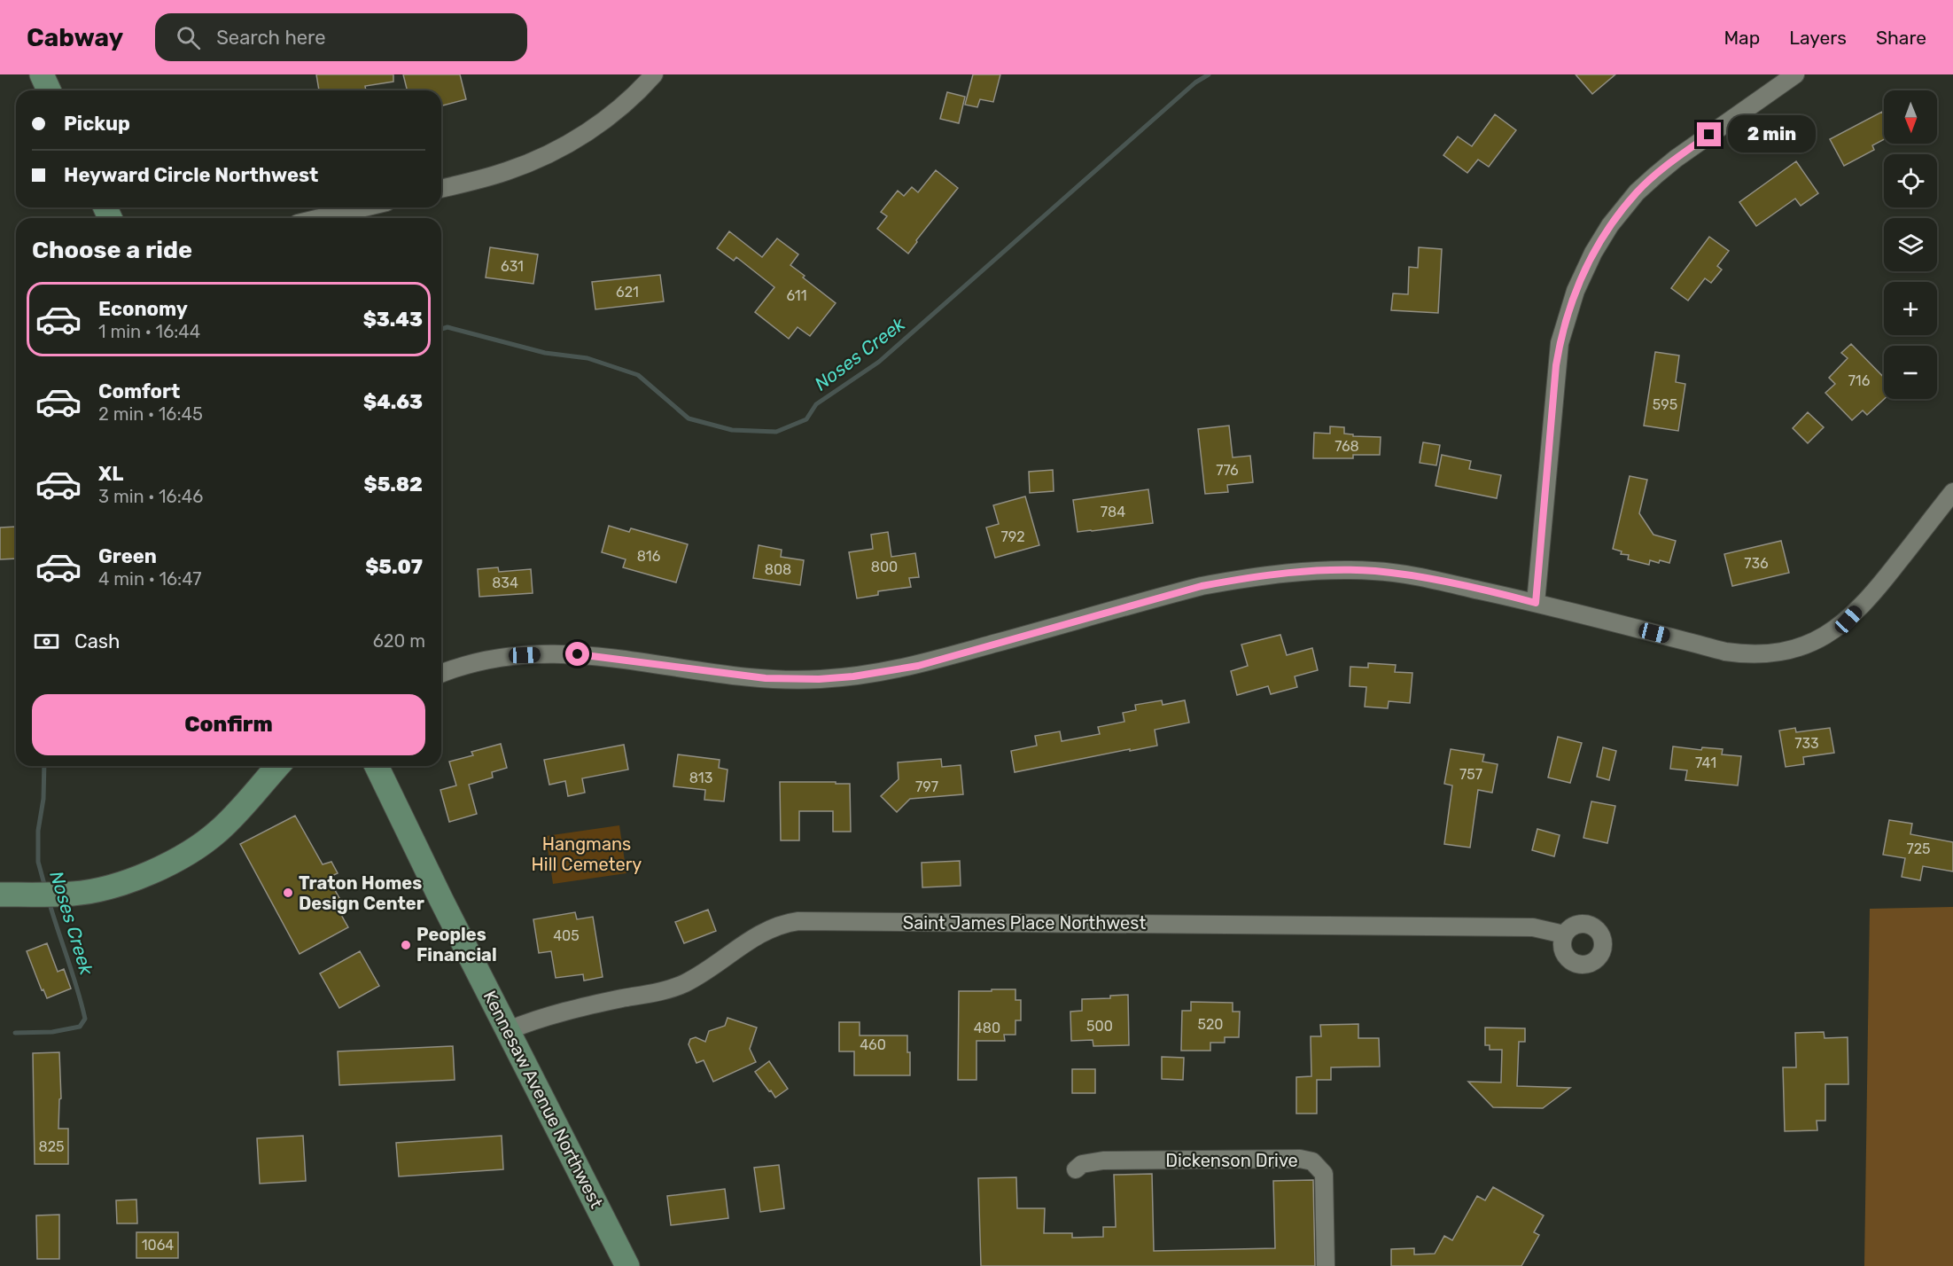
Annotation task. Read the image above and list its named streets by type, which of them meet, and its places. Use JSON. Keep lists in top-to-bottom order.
{
  "streets": {
    "street": ["Saint James Place Northwest", "Kennesaw Avenue Northwest", "Dickenson Drive"]
  },
  "crossings": [
    ["Saint James Place Northwest", "Kennesaw Avenue Northwest"]
  ],
  "water": ["Noses Creek"],
  "parks": ["Hangmans Hill Cemetery"],
  "places": ["Traton Homes Design Center", "Peoples Financial"],
  "house_numbers": [
    "631",
    "621",
    "611",
    "716",
    "595",
    "768",
    "776",
    "784",
    "792",
    "816",
    "736",
    "800",
    "808",
    "834",
    "733",
    "741",
    "757",
    "813",
    "797",
    "725",
    "405",
    "520",
    "500",
    "480",
    "460",
    "825",
    "1064"
  ],
  "north": "bottom",
  "page": {
    "header": "Cabway",
    "search": "Search here",
    "nav": ["Map", "Layers", "Share"],
    "map_buttons": ["+", "−"],
    "banner": ["Pickup", "Heyward Circle Northwest"],
    "bubble": "2 min",
    "heading": "Choose a ride",
    "list": [
      {
        "name": "Economy",
        "note": "1 min · 16:44",
        "value": "$3.43"
      },
      {
        "name": "Comfort",
        "note": "2 min · 16:45",
        "value": "$4.63"
      },
      {
        "name": "XL",
        "note": "3 min · 16:46",
        "value": "$5.82"
      },
      {
        "name": "Green",
        "note": "4 min · 16:47",
        "value": "$5.07"
      }
    ],
    "pay": ["Cash", "620 m"],
    "buttons": "Confirm"
  }
}
